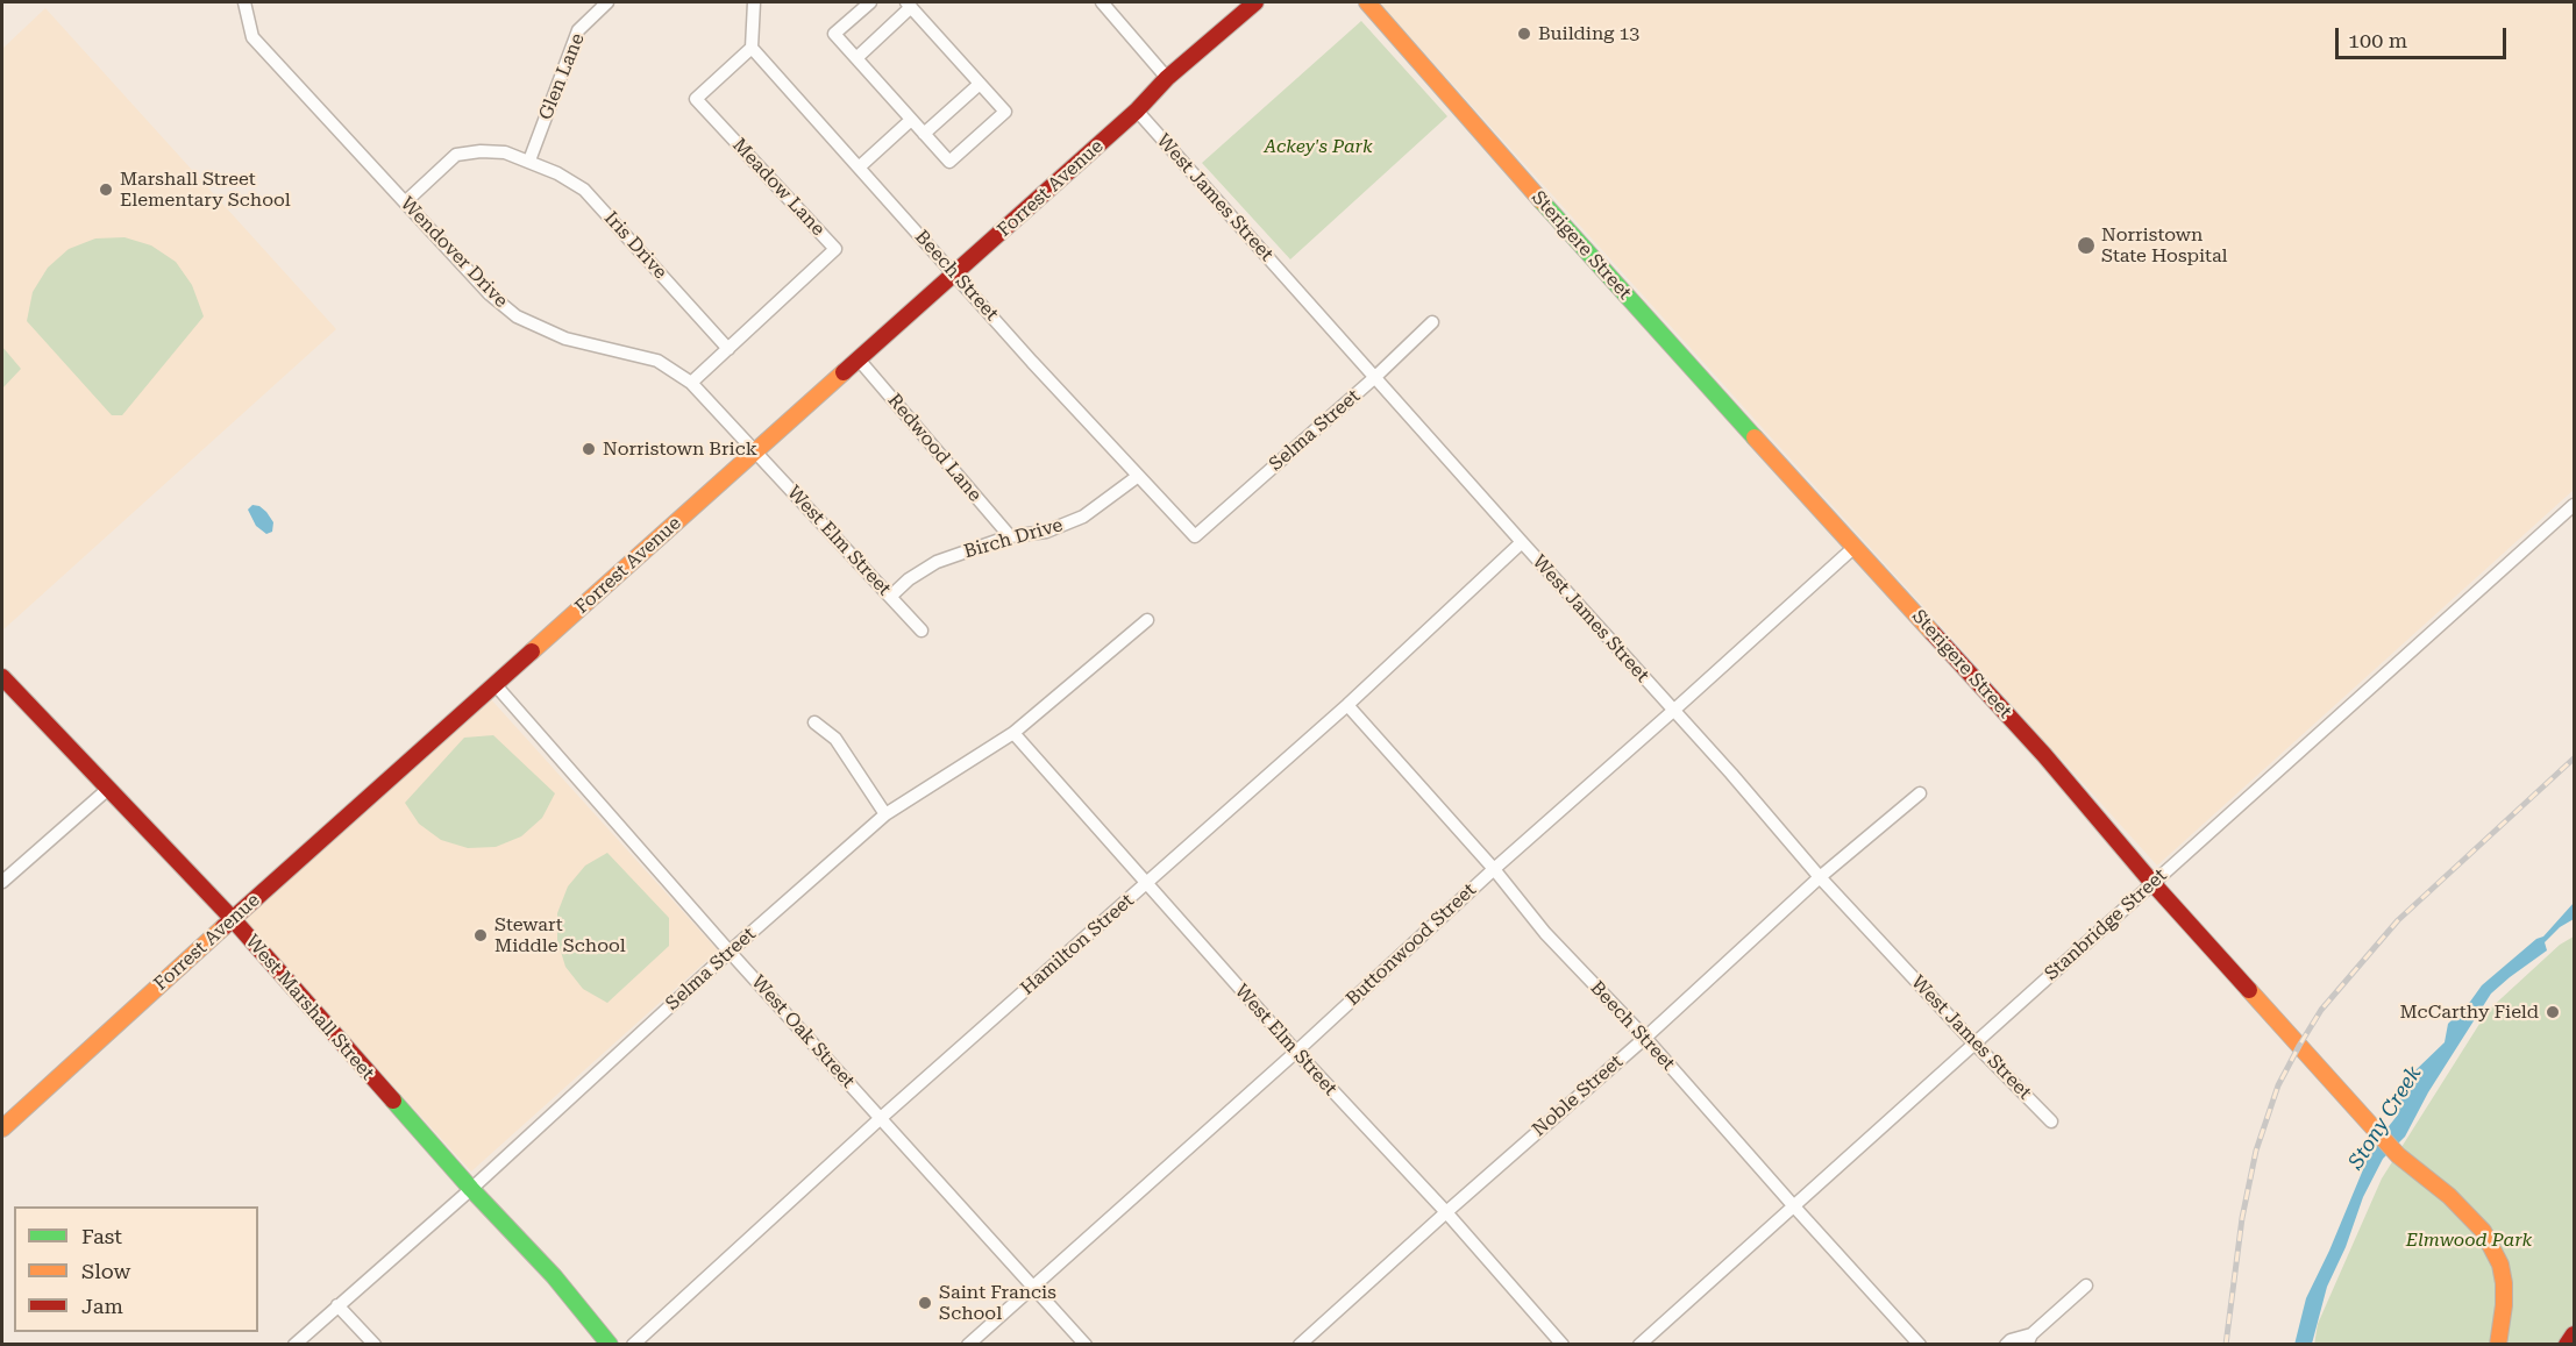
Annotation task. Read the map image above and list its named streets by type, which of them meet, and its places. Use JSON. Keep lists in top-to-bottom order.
{
  "streets": {
    "street": [
      "Glen Lane",
      "Meadow Lane",
      "Forrest Avenue",
      "West James Street",
      "Iris Drive",
      "Sterigere Street",
      "Wendover Drive",
      "Beech Street",
      "Selma Street",
      "Redwood Lane",
      "Birch Drive",
      "West Elm Street",
      "Stanbridge Street",
      "Hamilton Street",
      "Buttonwood Street",
      "West Marshall Street",
      "West Oak Street",
      "Noble Street"
    ]
  },
  "crossings": [
    ["Glen Lane", "Iris Drive"],
    ["Meadow Lane", "Iris Drive"],
    ["Meadow Lane", "Wendover Drive"],
    ["Meadow Lane", "Beech Street"],
    ["Forrest Avenue", "West James Street"],
    ["Forrest Avenue", "Wendover Drive"],
    ["Forrest Avenue", "Beech Street"],
    ["Forrest Avenue", "Redwood Lane"],
    ["Forrest Avenue", "West Elm Street"],
    ["Forrest Avenue", "West Marshall Street"],
    ["Forrest Avenue", "West Oak Street"],
    ["West James Street", "Selma Street"],
    ["West James Street", "Stanbridge Street"],
    ["West James Street", "Hamilton Street"],
    ["West James Street", "Buttonwood Street"],
    ["West James Street", "Noble Street"],
    ["Iris Drive", "Wendover Drive"],
    ["Sterigere Street", "Stanbridge Street"],
    ["Sterigere Street", "Buttonwood Street"],
    ["Wendover Drive", "West Elm Street"],
    ["Beech Street", "Selma Street"],
    ["Beech Street", "Birch Drive"],
    ["Beech Street", "Stanbridge Street"],
    ["Beech Street", "Hamilton Street"],
    ["Beech Street", "Buttonwood Street"],
    ["Beech Street", "Noble Street"],
    ["Selma Street", "West Elm Street"],
    ["Selma Street", "West Marshall Street"],
    ["Selma Street", "West Oak Street"],
    ["Redwood Lane", "Birch Drive"],
    ["Birch Drive", "West Elm Street"],
    ["West Elm Street", "Hamilton Street"],
    ["West Elm Street", "Buttonwood Street"],
    ["West Elm Street", "Noble Street"],
    ["Hamilton Street", "West Oak Street"],
    ["Buttonwood Street", "West Oak Street"]
  ],
  "water": ["Stony Creek"],
  "parks": ["Ackey's Park", "Elmwood Park"],
  "places": [
    "Building 13",
    "Marshall Street Elementary School",
    "Norristown State Hospital",
    "Norristown Brick",
    "Stewart Middle School",
    "McCarthy Field",
    "Saint Francis School"
  ],
  "legend": ["Fast", "Slow", "Jam"],
  "scale_bar": "100 m"
}
